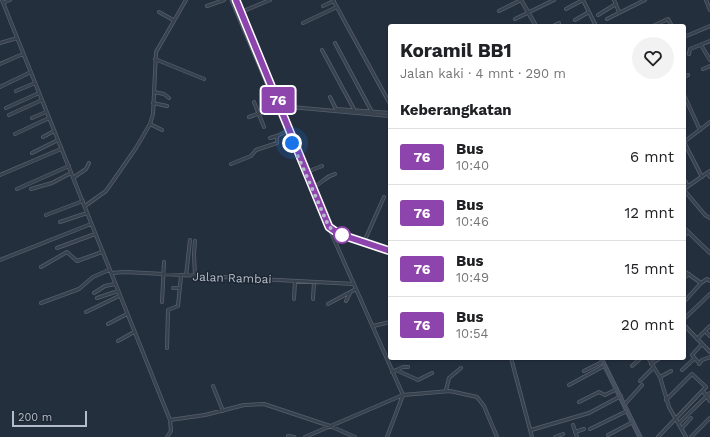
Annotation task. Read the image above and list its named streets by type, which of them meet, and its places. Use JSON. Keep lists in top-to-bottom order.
{
  "streets": {
    "street": ["Jalan Rambai"]
  },
  "lines": ["bus line 76"],
  "scale_bar": "200 m",
  "page": {
    "on_map": "76",
    "heading": [
      ["Koramil BB1", "Jalan kaki · 4 mnt · 290 m"],
      "Keberangkatan"
    ],
    "list": [
      {
        "mark": "76",
        "name": "Bus",
        "note": "10:40",
        "value": "6 mnt"
      },
      {
        "mark": "76",
        "name": "Bus",
        "note": "10:46",
        "value": "12 mnt"
      },
      {
        "mark": "76",
        "name": "Bus",
        "note": "10:49",
        "value": "15 mnt"
      },
      {
        "mark": "76",
        "name": "Bus",
        "note": "10:54",
        "value": "20 mnt"
      }
    ],
    "scale": "200 m"
  }
}
